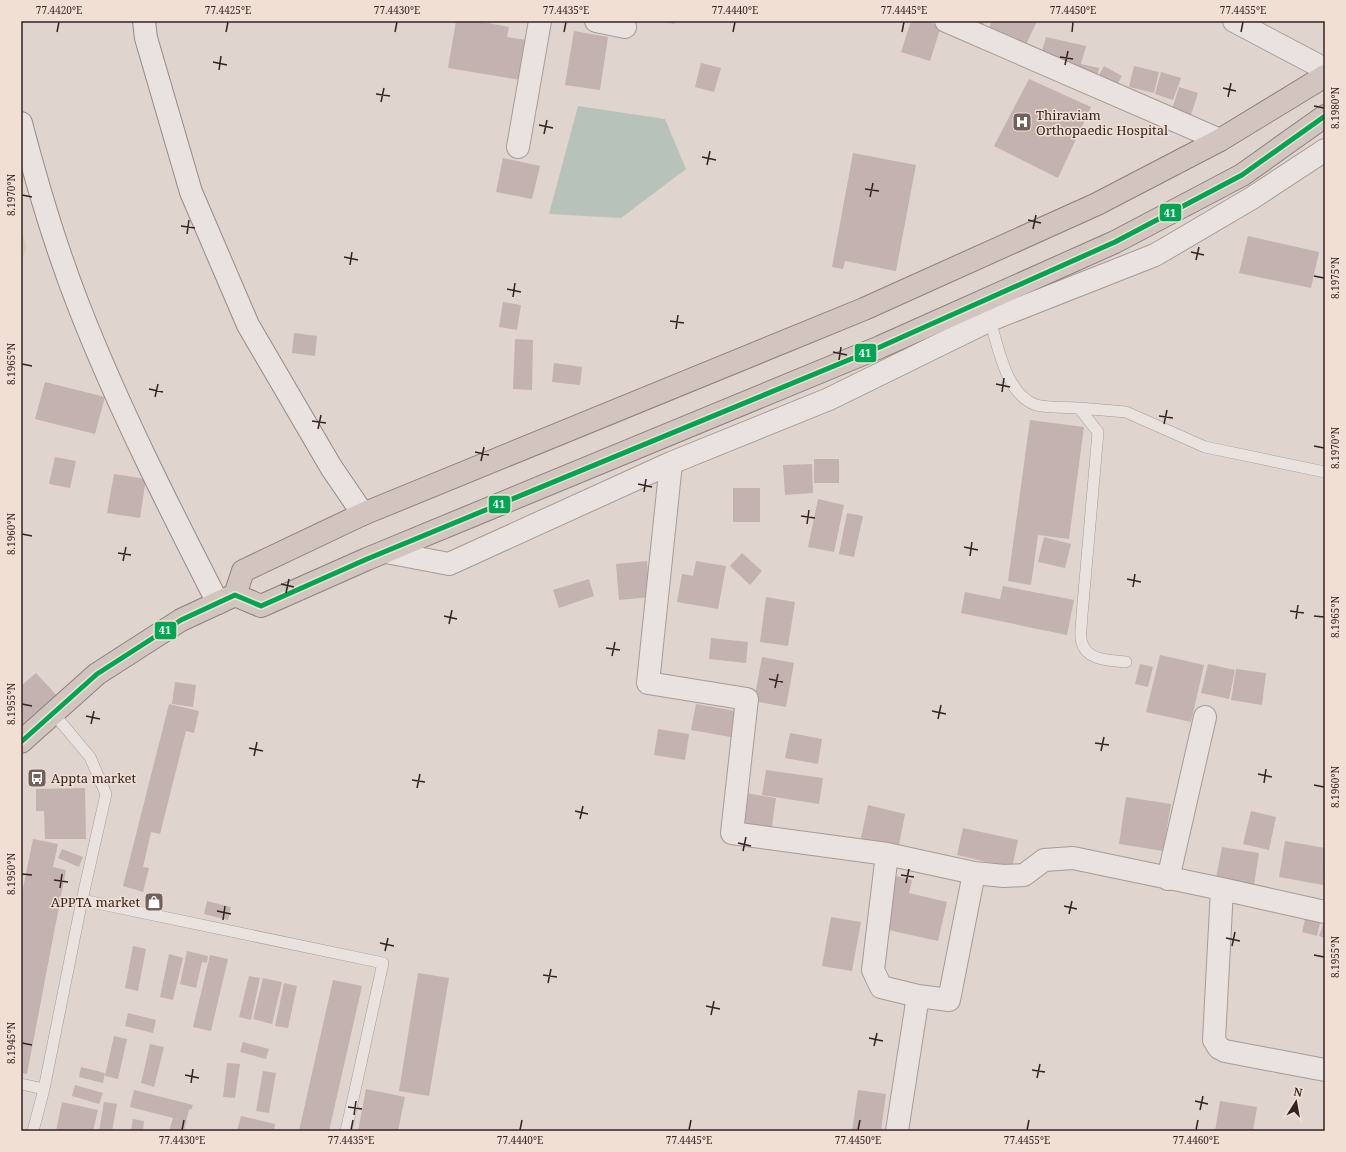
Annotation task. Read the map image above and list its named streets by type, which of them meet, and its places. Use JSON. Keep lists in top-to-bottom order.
{
  "places": {
    "hospital": ["Thiraviam Orthopaedic Hospital"],
    "bus stop": ["Appta market"],
    "shop": ["APPTA market"]
  },
  "lines": ["transit line 41"],
  "north": "top",
  "coordinates": [
    "77.4420°E",
    "77.4425°E",
    "77.4430°E",
    "77.4435°E",
    "77.4440°E",
    "77.4445°E",
    "77.4450°E",
    "77.4455°E",
    "8.1980°N",
    "8.1970°N",
    "8.1975°N",
    "8.1965°N",
    "8.1960°N",
    "8.1955°N",
    "8.1950°N",
    "8.1945°N",
    "77.4460°E"
  ]
}
